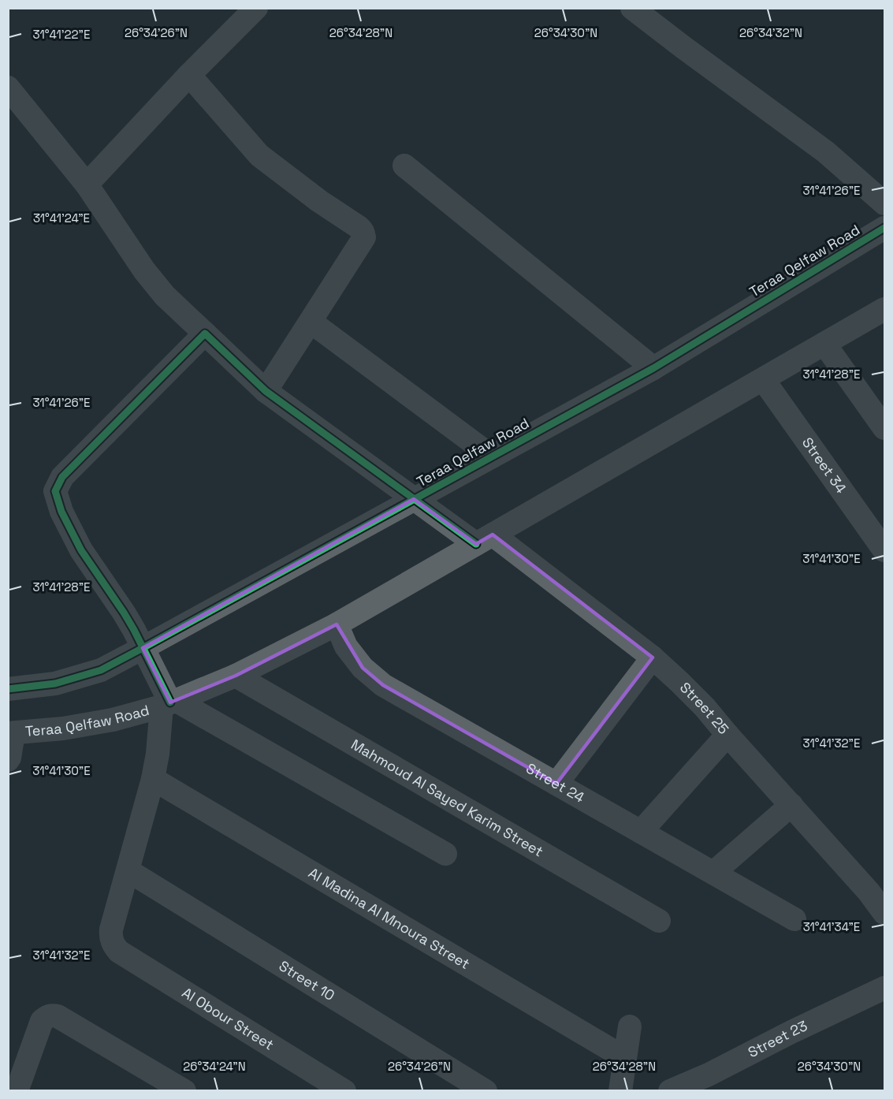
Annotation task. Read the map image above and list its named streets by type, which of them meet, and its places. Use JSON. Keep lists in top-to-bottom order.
{
  "streets": {
    "street": [
      "Teraa Qelfaw Road",
      "Street 34",
      "Street 25",
      "Street 24",
      "Mahmoud Al Sayed Karim Street",
      "Al Madina Al Mnoura Street",
      "Street 10",
      "Al Obour Street",
      "Street 23"
    ]
  },
  "crossings": [
    ["Teraa Qelfaw Road", "Street 34"],
    ["Teraa Qelfaw Road", "Street 25"],
    ["Teraa Qelfaw Road", "Street 24"],
    ["Teraa Qelfaw Road", "Mahmoud Al Sayed Karim Street"],
    ["Street 10", "Al Obour Street"]
  ],
  "coordinates": [
    "26°34'32\"N",
    "26°34'26\"N",
    "26°34'28\"N",
    "26°34'30\"N",
    "31°41'22\"E",
    "31°41'26\"E",
    "31°41'24\"E",
    "31°41'28\"E",
    "31°41'30\"E",
    "31°41'32\"E",
    "31°41'34\"E",
    "26°34'24\"N"
  ]
}
